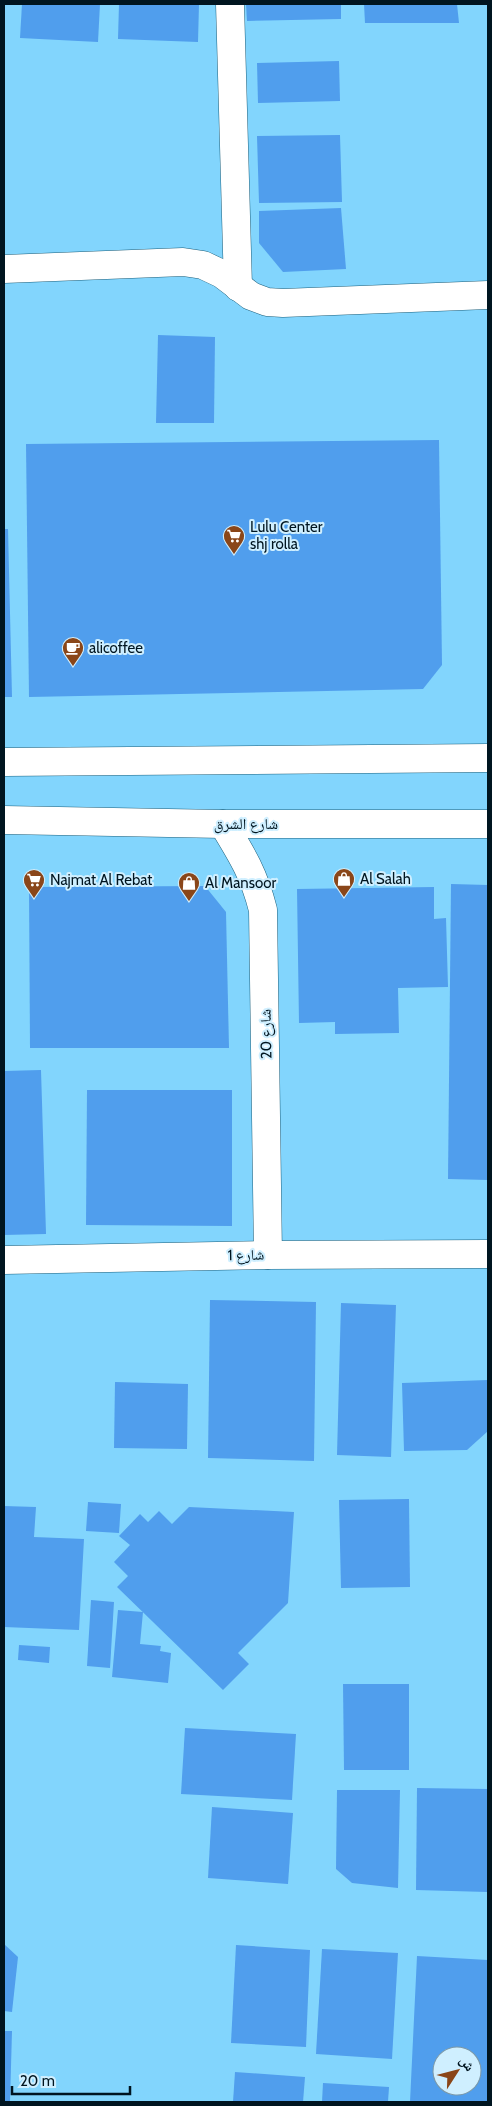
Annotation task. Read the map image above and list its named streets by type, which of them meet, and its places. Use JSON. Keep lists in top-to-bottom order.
{
  "streets": {
    "street": ["شارع الشرق", "شارع 20", "شارع 1"]
  },
  "crossings": [
    ["شارع الشرق", "شارع 20"],
    ["شارع 20", "شارع 1"]
  ],
  "places": {
    "supermarket": ["Lulu Center shj rolla", "Najmat Al Rebat"],
    "cafe": ["alicoffee"],
    "shop": ["Al Salah", "Al Mansoor"]
  },
  "scale_bar": "20 m",
  "north": "top right"
}
